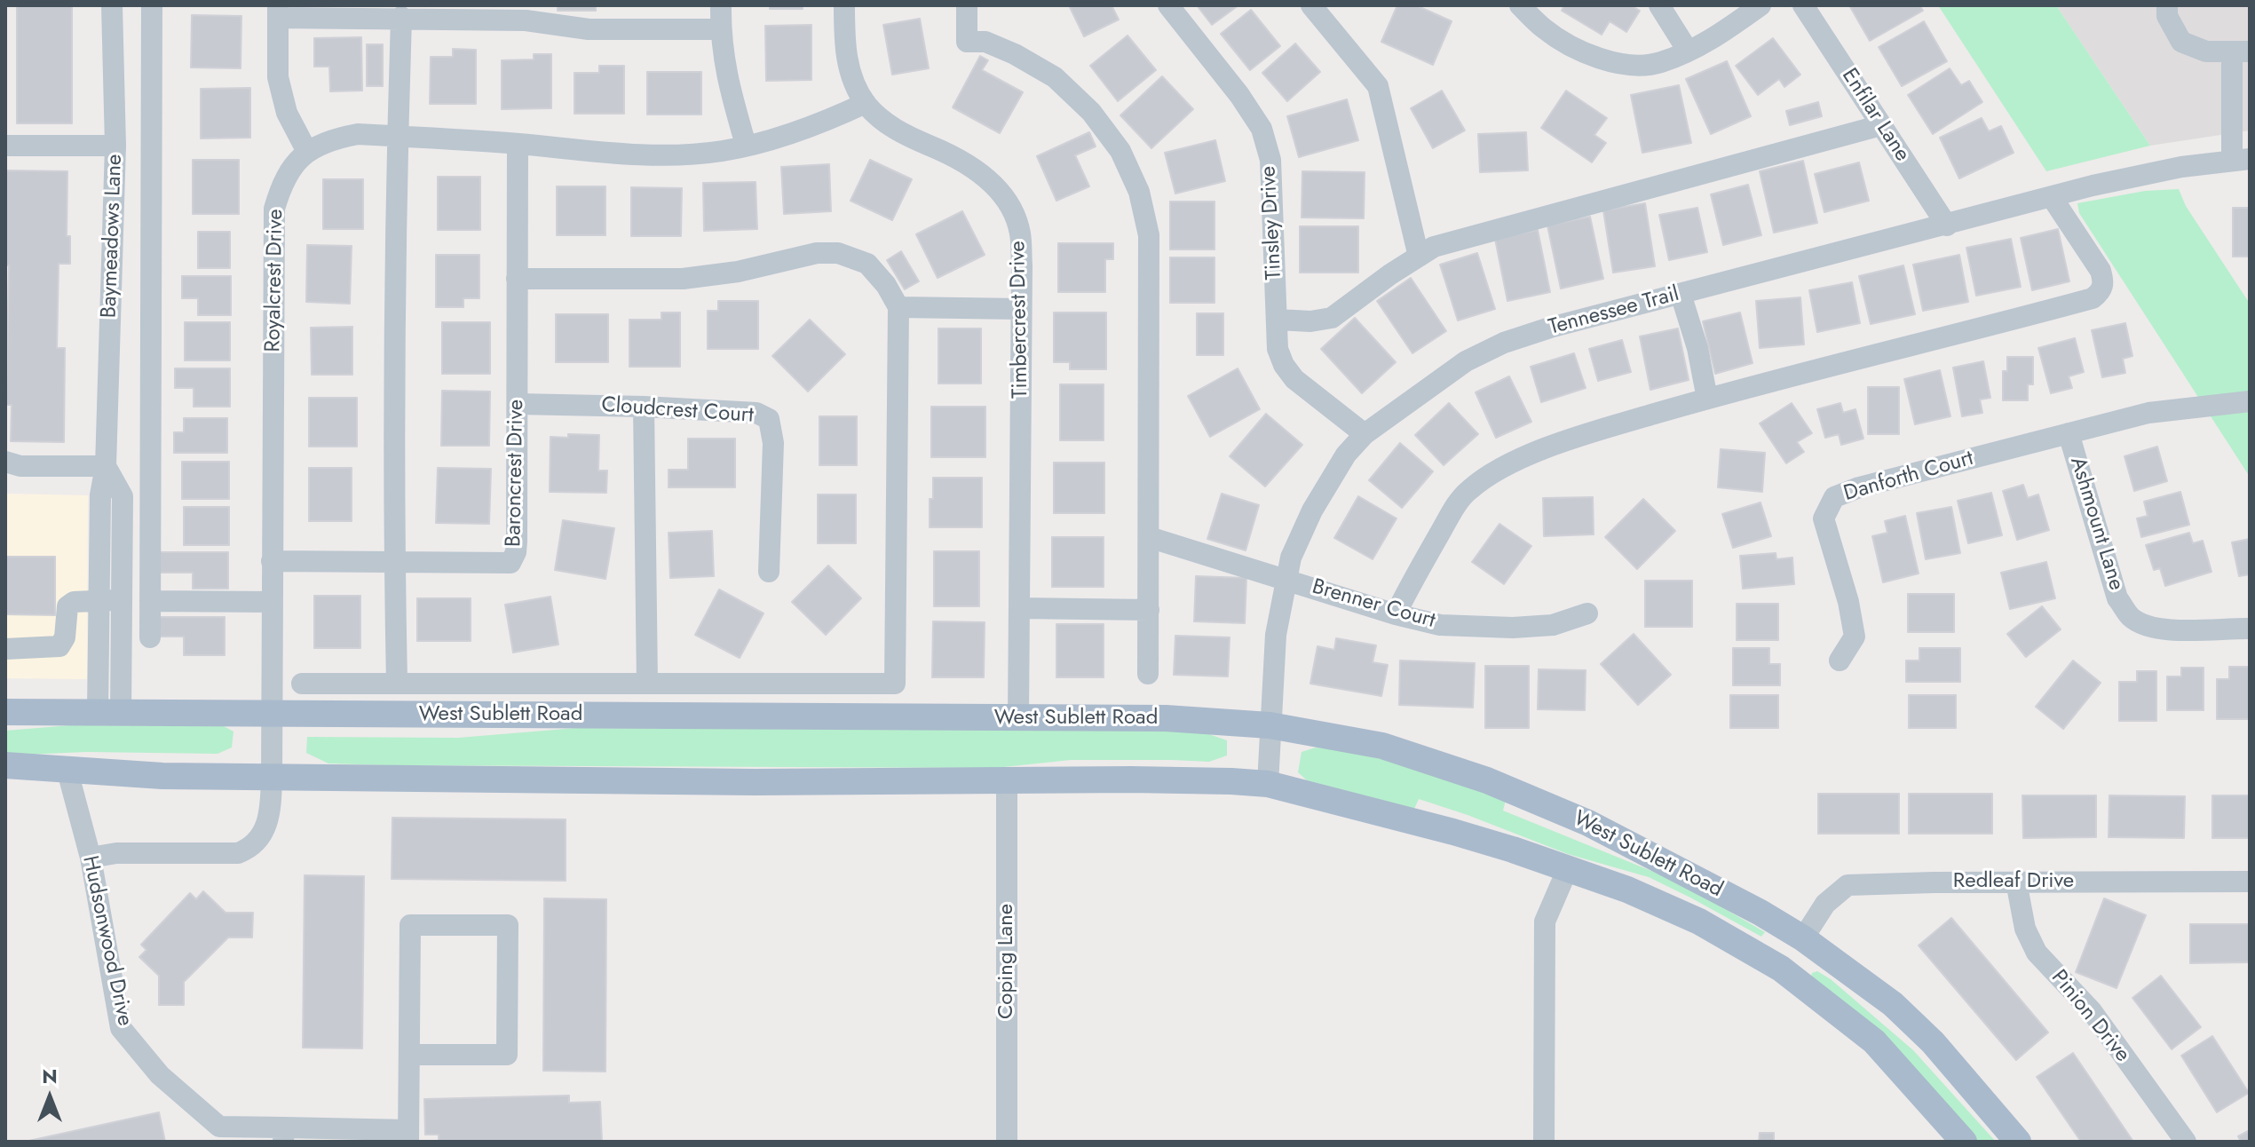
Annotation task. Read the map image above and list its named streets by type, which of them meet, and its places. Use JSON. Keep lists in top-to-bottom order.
{
  "streets": {
    "main road": ["West Sublett Road"],
    "street": [
      "Enfilar Lane",
      "Tinsley Drive",
      "Baymeadows Lane",
      "Royalcrest Drive",
      "Tennessee Trail",
      "Timbercrest Drive",
      "Cloudcrest Court",
      "Baroncrest Drive",
      "Danforth Court",
      "Ashmount Lane",
      "Brenner Court",
      "Redleaf Drive",
      "Hudsonwood Drive",
      "Coping Lane",
      "Pinion Drive"
    ]
  },
  "crossings": [
    ["Enfilar Lane", "Tennessee Trail"],
    ["Tinsley Drive", "Tennessee Trail"],
    ["Baymeadows Lane", "West Sublett Road"],
    ["Royalcrest Drive", "Timbercrest Drive"],
    ["Royalcrest Drive", "Baroncrest Drive"],
    ["Royalcrest Drive", "West Sublett Road"],
    ["Royalcrest Drive", "Hudsonwood Drive"],
    ["Tennessee Trail", "Brenner Court"],
    ["Tennessee Trail", "West Sublett Road"],
    ["Timbercrest Drive", "West Sublett Road"],
    ["Cloudcrest Court", "Baroncrest Drive"],
    ["Danforth Court", "Ashmount Lane"],
    ["West Sublett Road", "Redleaf Drive"],
    ["West Sublett Road", "Hudsonwood Drive"],
    ["West Sublett Road", "Coping Lane"],
    ["Redleaf Drive", "Pinion Drive"]
  ],
  "north": "top"
}
